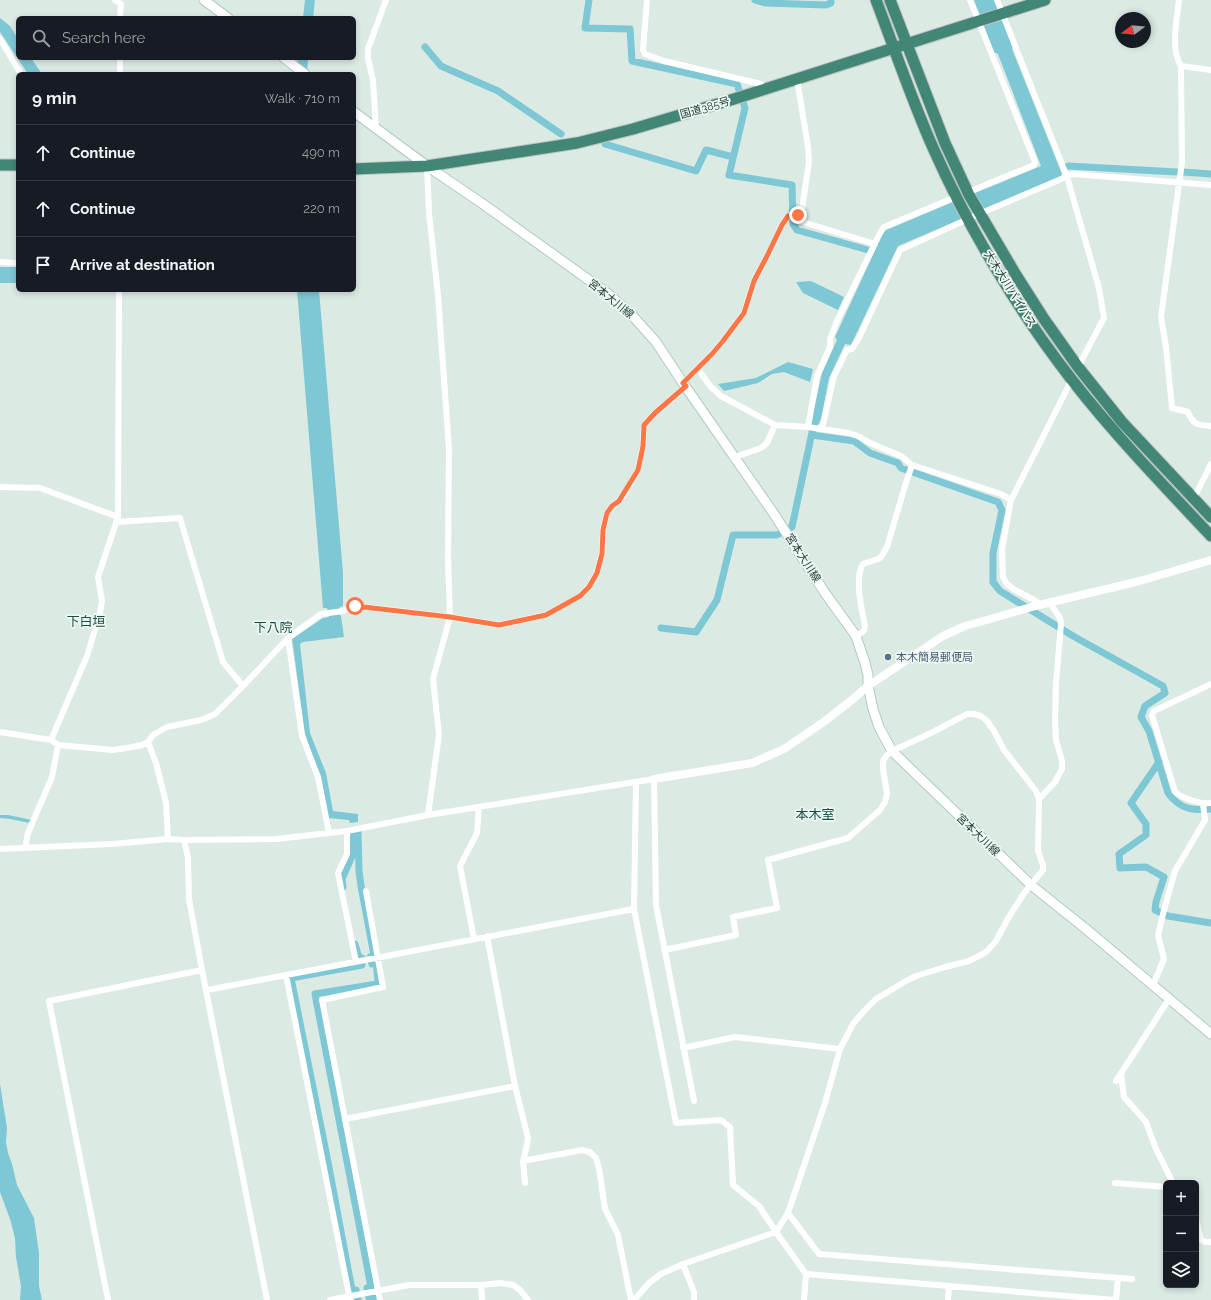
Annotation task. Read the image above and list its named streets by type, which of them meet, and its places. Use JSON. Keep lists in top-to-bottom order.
{
  "streets": {
    "highway": ["国道385号", "大木大川バイパス"],
    "main road": ["宮本大川線"]
  },
  "crossings": [
    ["国道385号", "大木大川バイパス"],
    ["国道385号", "宮本大川線"]
  ],
  "districts": ["下白垣", "下八院", "本木室"],
  "places": ["本木簡易郵便局"],
  "north": "left",
  "page": {
    "search": "Search here",
    "heading": ["9 min", "Walk · 710 m"],
    "list": [
      ["Continue", "490 m"],
      ["Continue", "220 m"],
      "Arrive at destination"
    ],
    "map_buttons": ["+", "−"]
  }
}
